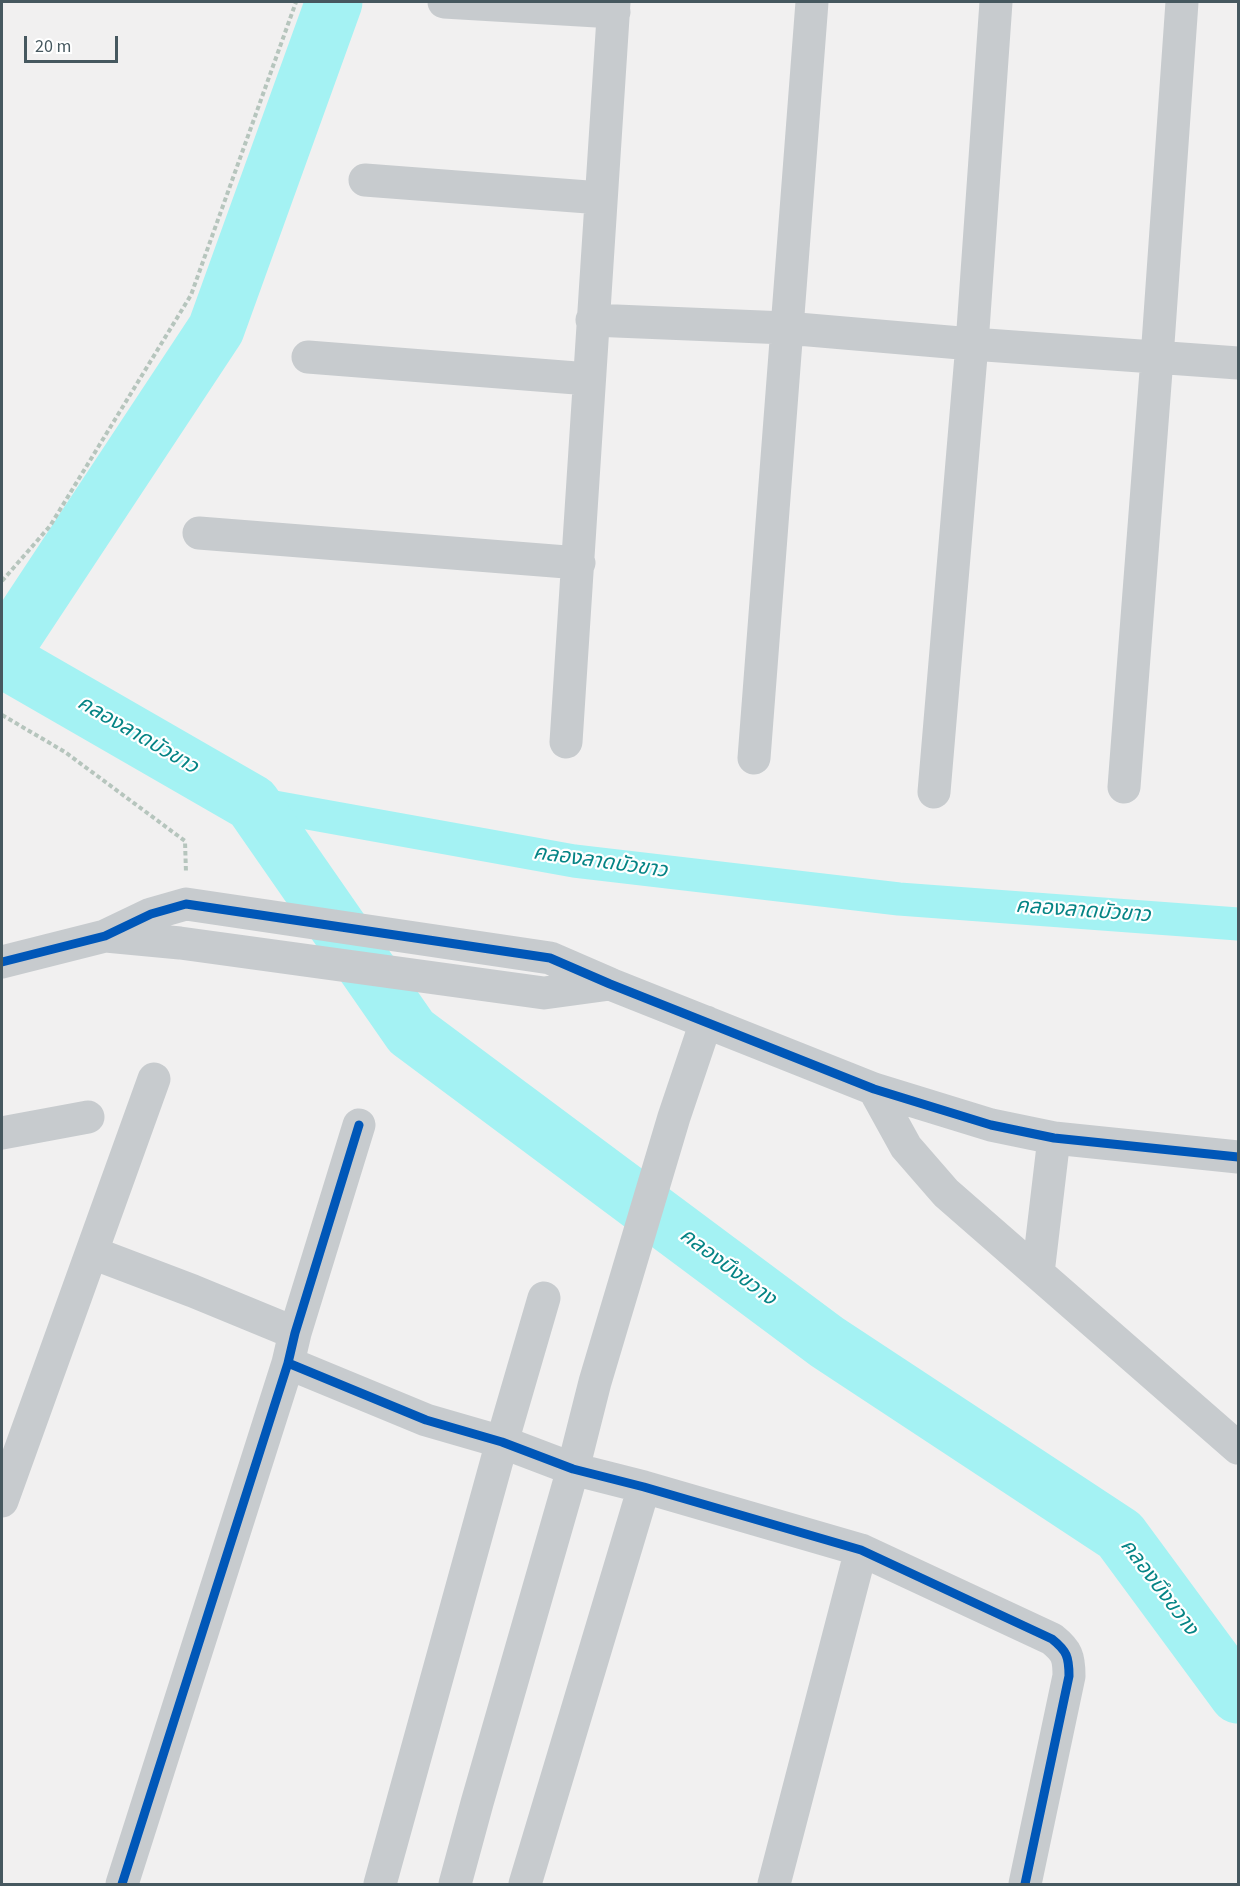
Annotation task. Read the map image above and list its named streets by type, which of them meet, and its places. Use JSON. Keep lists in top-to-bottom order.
{
  "water": ["คลองลาดบัวขาว", "คลองบึงขวาง"],
  "scale_bar": "20 m"
}
